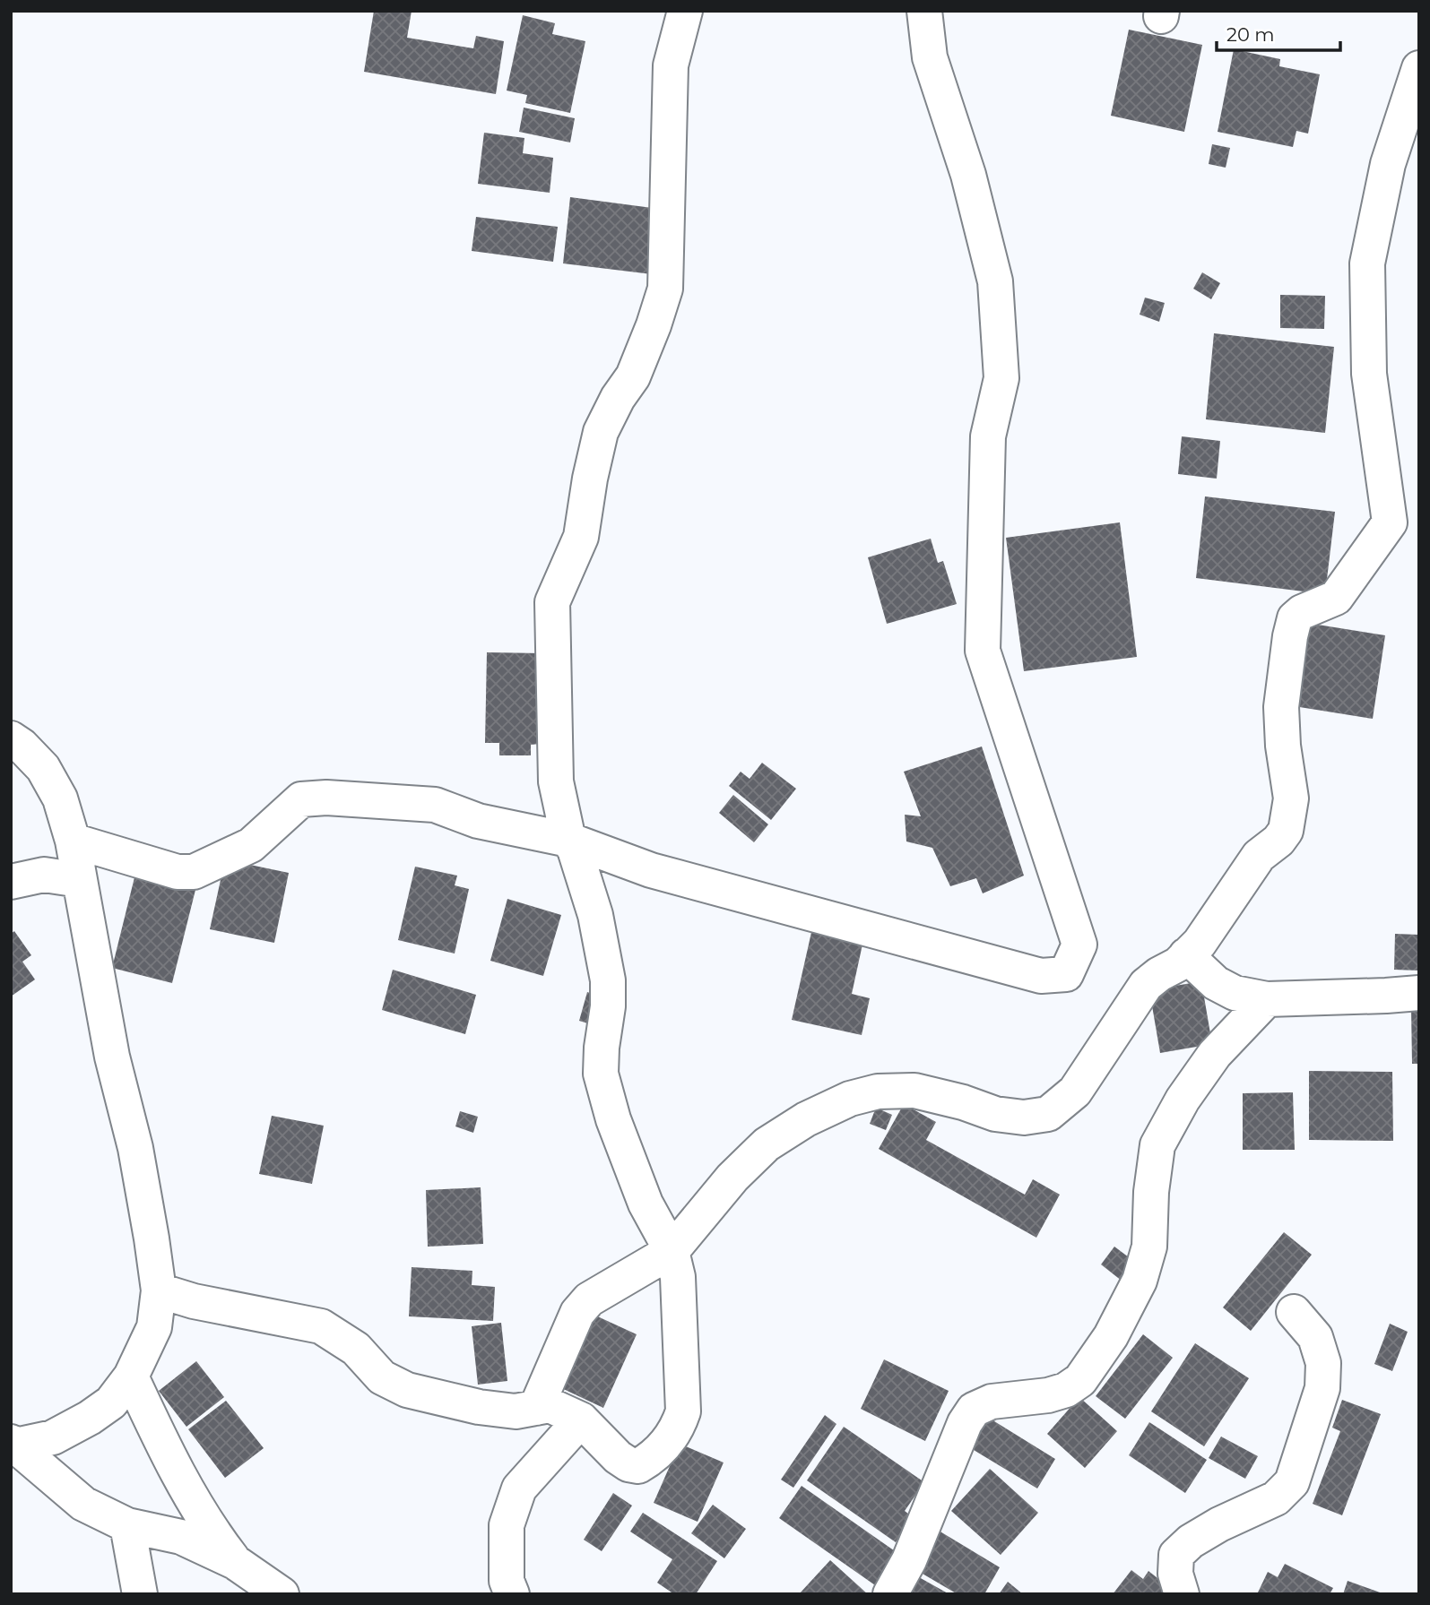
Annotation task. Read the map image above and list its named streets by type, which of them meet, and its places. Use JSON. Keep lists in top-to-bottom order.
{
  "scale_bar": "20 m"
}
